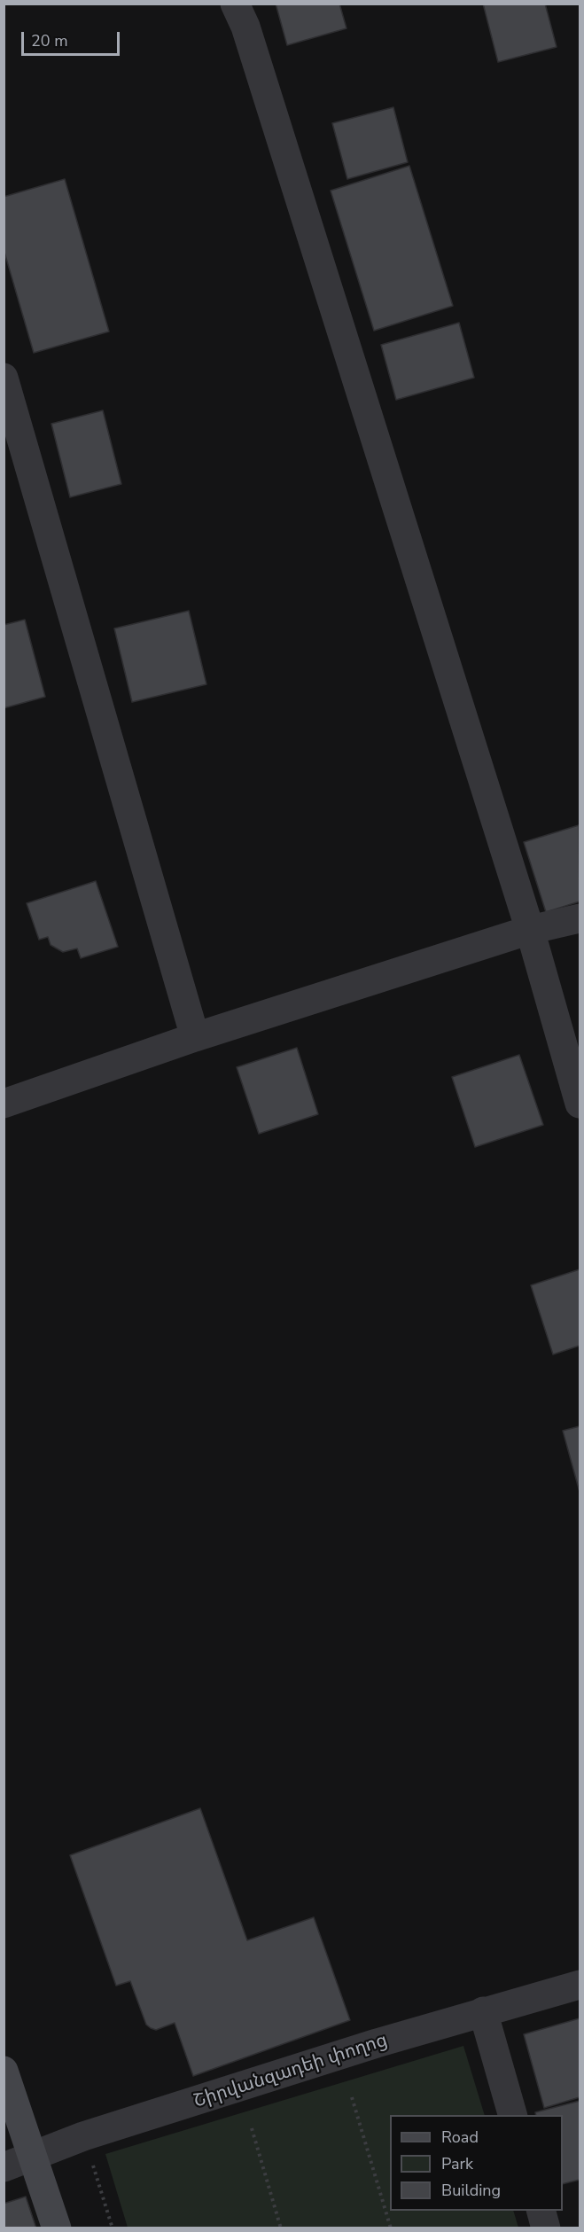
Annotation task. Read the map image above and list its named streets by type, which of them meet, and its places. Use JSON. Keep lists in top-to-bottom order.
{
  "streets": {
    "street": ["Շիրվանզադեի փողոց"]
  },
  "legend": ["Road", "Park", "Building"],
  "scale_bar": "20 m"
}
